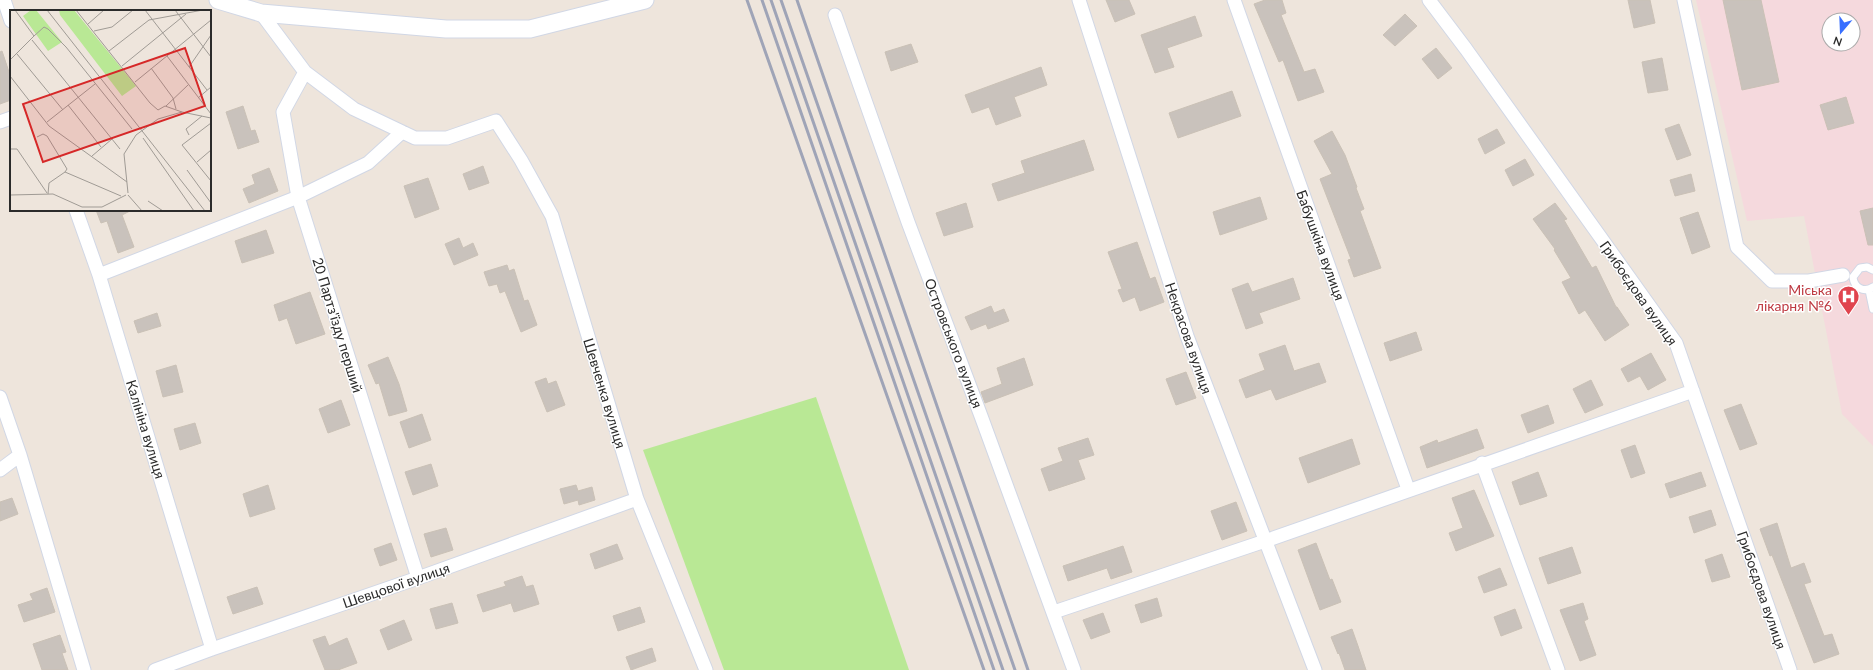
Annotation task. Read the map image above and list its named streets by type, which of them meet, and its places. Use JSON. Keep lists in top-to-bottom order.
{
  "streets": {
    "street": [
      "Бабушкіна вулиця",
      "Грибоєдова вулиця",
      "20 Партз'їзду перший",
      "Некрасова вулиця",
      "Островського вулиця",
      "Шевченка вулиця",
      "Калініна вулиця",
      "Шевцової вулиця"
    ]
  },
  "crossings": [
    ["20 Партз'їзду перший", "Шевцової вулиця"],
    ["Шевченка вулиця", "Шевцової вулиця"],
    ["Калініна вулиця", "Шевцової вулиця"]
  ],
  "places": {
    "hospital": ["Міська лікарня №6"]
  },
  "north": "bottom"
}
